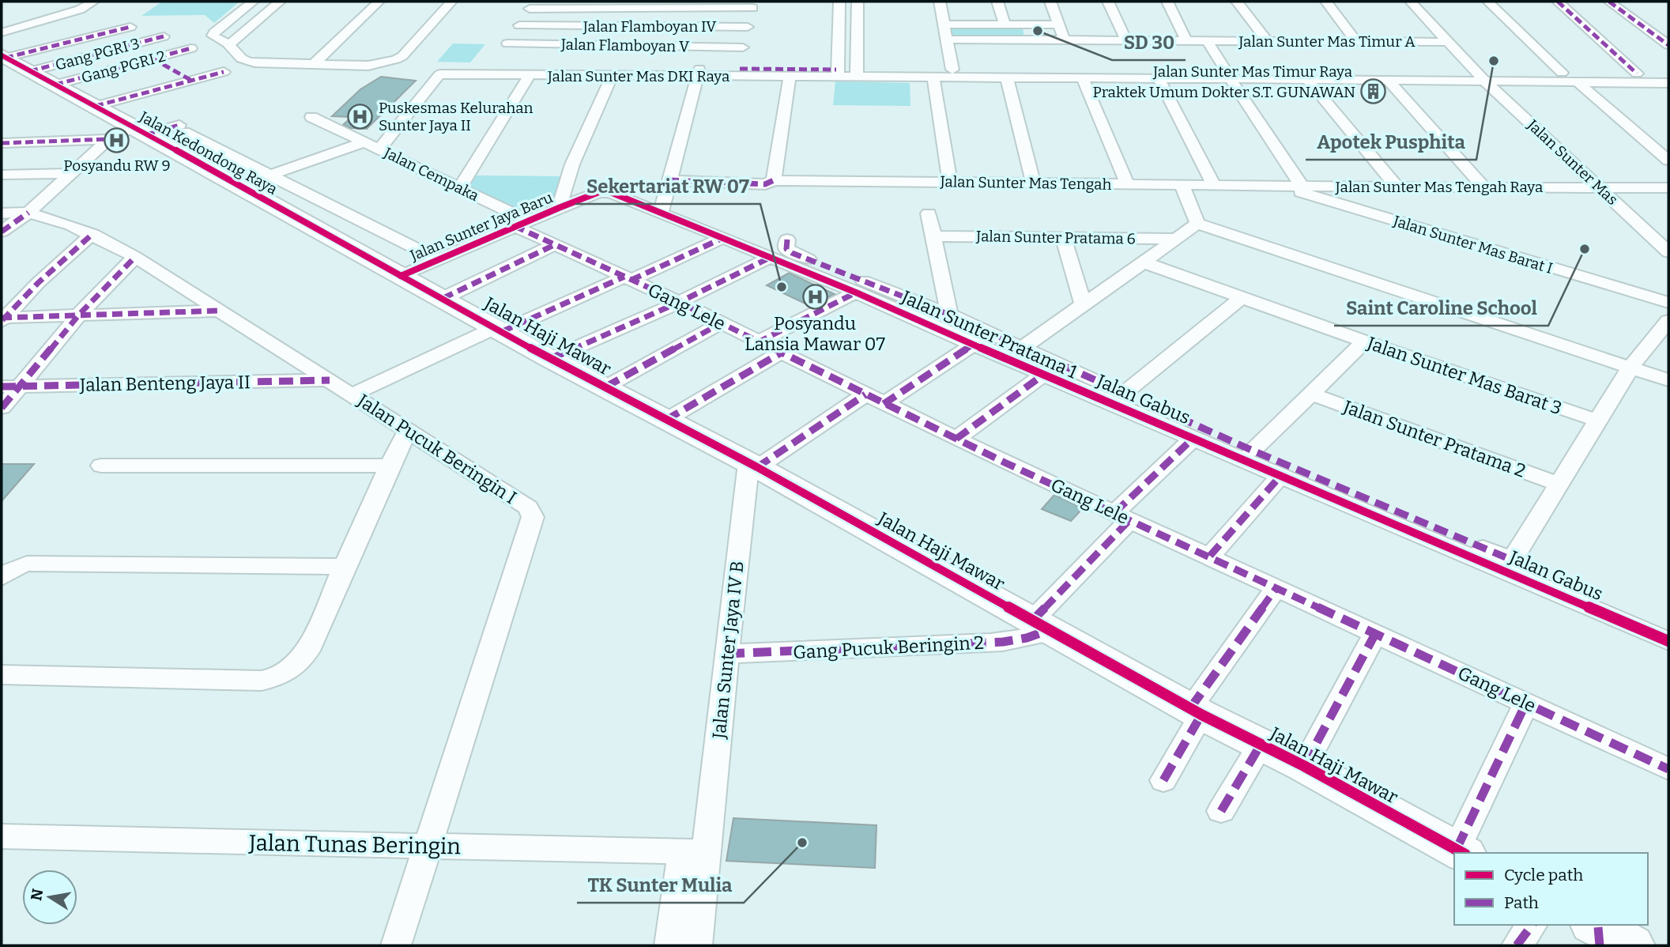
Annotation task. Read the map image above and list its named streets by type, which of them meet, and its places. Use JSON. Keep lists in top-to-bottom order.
{
  "streets": {
    "street": [
      "Jalan Flamboyan IV",
      "Jalan Sunter Mas Timur A",
      "Jalan Flamboyan V",
      "Gang PGRI 3",
      "Gang PGRI 2",
      "Jalan Sunter Mas Timur Raya",
      "Jalan Sunter Mas DKI Raya",
      "Jalan Kedondong Raya",
      "Jalan Sunter Mas",
      "Jalan Cempaka",
      "Jalan Sunter Mas Tengah",
      "Jalan Sunter Mas Tengah Raya",
      "Jalan Sunter Jaya Baru",
      "Jalan Sunter Pratama 6",
      "Jalan Sunter Mas Barat I",
      "Gang Lele",
      "Jalan Sunter Pratama 1",
      "Jalan Haji Mawar",
      "Jalan Sunter Mas Barat 3",
      "Jalan Benteng Jaya II",
      "Jalan Gabus",
      "Jalan Sunter Pratama 2",
      "Jalan Pucuk Beringin I",
      "Gang Pucuk Beringin 2",
      "Jalan Sunter Jaya IV B",
      "Jalan Tunas Beringin"
    ]
  },
  "crossings": [
    ["Jalan Sunter Mas Timur A", "Jalan Sunter Mas Timur Raya"],
    ["Jalan Sunter Mas Timur A", "Jalan Sunter Mas"],
    ["Jalan Sunter Mas Timur A", "Jalan Sunter Mas Tengah Raya"],
    ["Gang PGRI 3", "Jalan Kedondong Raya"],
    ["Gang PGRI 2", "Jalan Kedondong Raya"],
    ["Jalan Sunter Mas Timur Raya", "Jalan Sunter Mas DKI Raya"],
    ["Jalan Sunter Mas Timur Raya", "Jalan Sunter Mas"],
    ["Jalan Sunter Mas DKI Raya", "Jalan Cempaka"],
    ["Jalan Kedondong Raya", "Jalan Sunter Jaya Baru"],
    ["Jalan Kedondong Raya", "Jalan Haji Mawar"],
    ["Jalan Sunter Mas", "Jalan Sunter Mas Tengah Raya"],
    ["Jalan Cempaka", "Jalan Sunter Jaya Baru"],
    ["Jalan Cempaka", "Gang Lele"],
    ["Jalan Sunter Mas Tengah", "Jalan Sunter Mas Tengah Raya"],
    ["Jalan Sunter Mas Tengah", "Jalan Sunter Mas Barat I"],
    ["Jalan Sunter Mas Tengah Raya", "Jalan Sunter Mas Barat I"],
    ["Jalan Sunter Jaya Baru", "Gang Lele"],
    ["Jalan Sunter Jaya Baru", "Jalan Haji Mawar"],
    ["Jalan Sunter Jaya Baru", "Jalan Gabus"],
    ["Jalan Sunter Pratama 1", "Jalan Sunter Pratama 2"],
    ["Jalan Haji Mawar", "Gang Pucuk Beringin 2"],
    ["Jalan Haji Mawar", "Jalan Sunter Jaya IV B"],
    ["Jalan Benteng Jaya II", "Jalan Pucuk Beringin I"],
    ["Jalan Pucuk Beringin I", "Jalan Tunas Beringin"],
    ["Gang Pucuk Beringin 2", "Jalan Sunter Jaya IV B"],
    ["Jalan Sunter Jaya IV B", "Jalan Tunas Beringin"]
  ],
  "places": {
    "other": [
      "SD 30",
      "Apotek Pusphita",
      "Saint Caroline School",
      "Sekertariat RW 07",
      "TK Sunter Mulia"
    ],
    "building": ["Praktek Umum Dokter S.T. GUNAWAN"],
    "hospital": ["Puskesmas Kelurahan Sunter Jaya II", "Posyandu RW 9", "Posyandu Lansia Mawar 07"]
  },
  "legend": ["Cycle path", "Path"],
  "north": "left"
}
